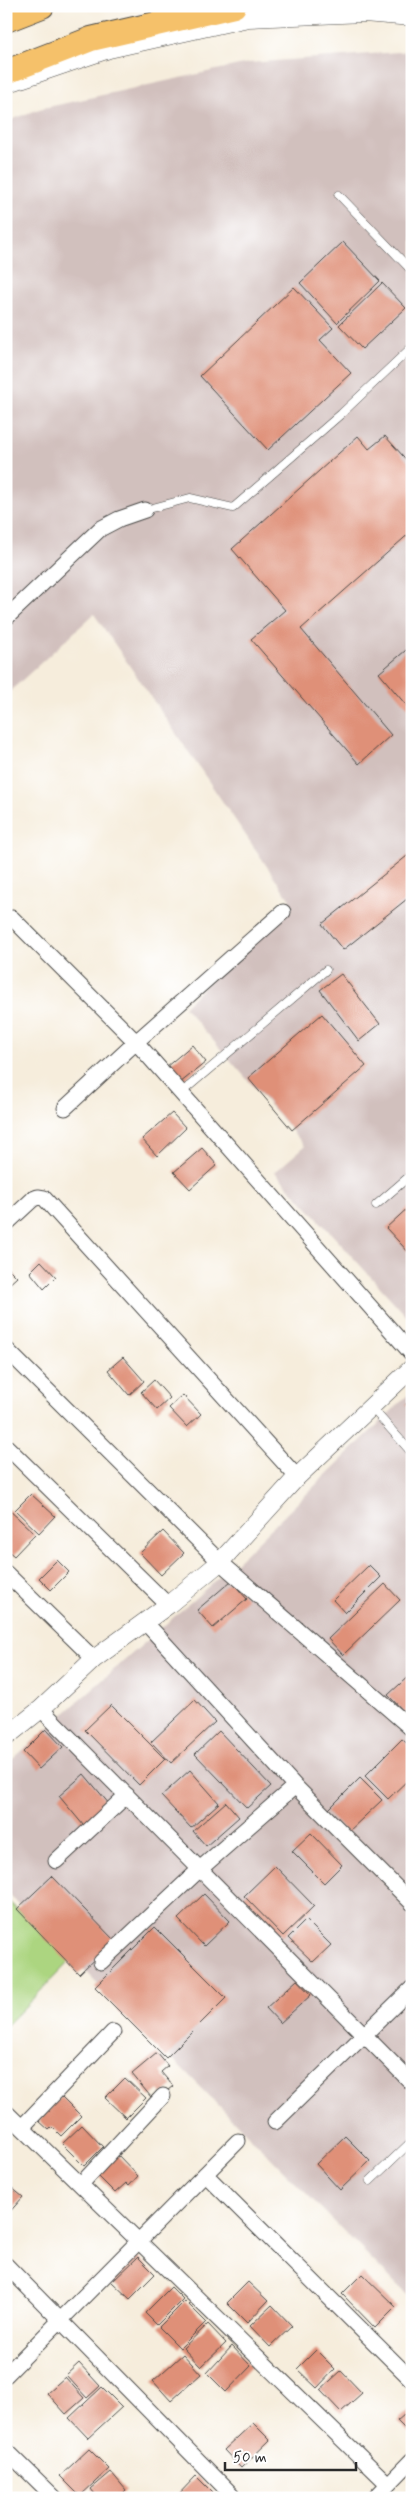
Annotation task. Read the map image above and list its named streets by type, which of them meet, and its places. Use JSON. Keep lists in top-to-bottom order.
{
  "scale_bar": "50 m"
}
